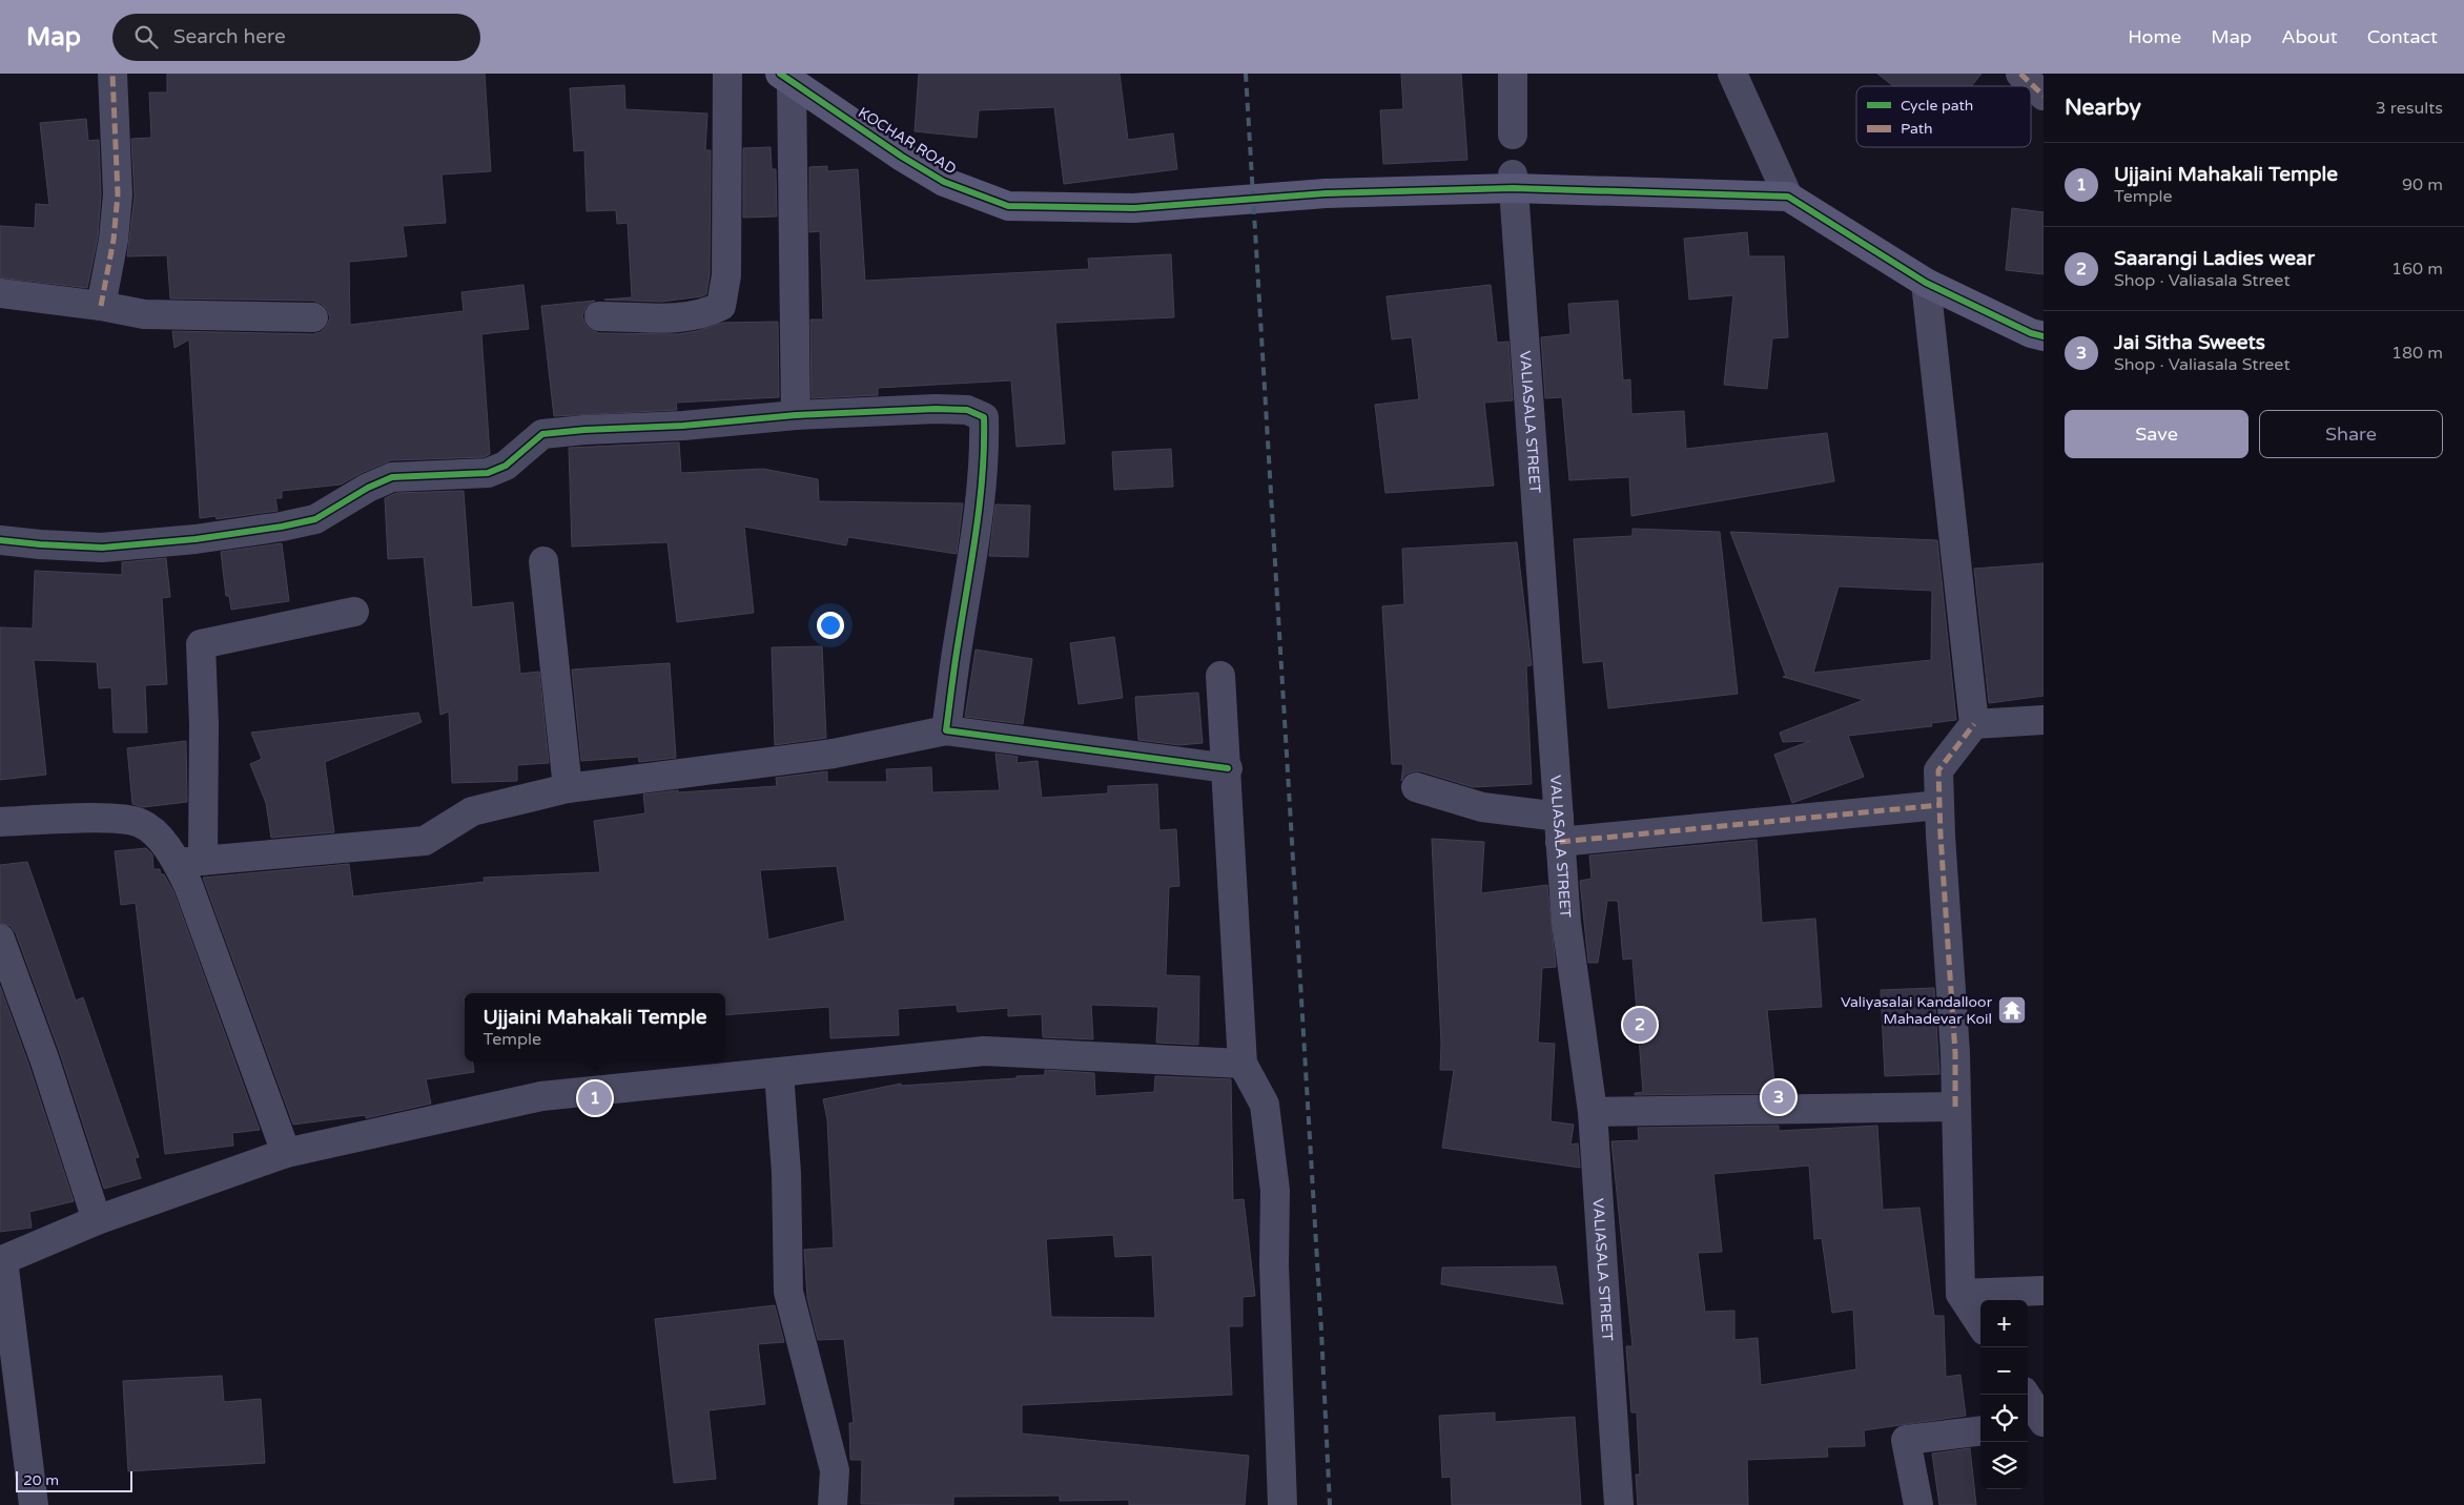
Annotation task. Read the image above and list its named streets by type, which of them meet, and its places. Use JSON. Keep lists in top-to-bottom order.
{
  "streets": {
    "street": ["KOCHAR ROAD", "VALIASALA STREET"]
  },
  "crossings": [
    ["KOCHAR ROAD", "VALIASALA STREET"]
  ],
  "places": {
    "temple": ["Valiyasalai Kandalloor Mahadevar Koil"]
  },
  "legend": ["Cycle path", "Path"],
  "scale_bar": "20 m",
  "page": {
    "header": "Map",
    "search": "Search here",
    "nav": [
      "Home",
      "Map",
      "About",
      "Contact"
    ],
    "heading": ["Nearby", "3 results"],
    "list": [
      {
        "mark": "1",
        "name": "Ujjaini Mahakali Temple",
        "note": "Temple",
        "value": "90 m"
      },
      {
        "mark": "2",
        "name": "Saarangi Ladies wear",
        "note": "Shop · Valiasala Street",
        "value": "160 m"
      },
      {
        "mark": "3",
        "name": "Jai Sitha Sweets",
        "note": "Shop · Valiasala Street",
        "value": "180 m"
      }
    ],
    "buttons": ["Save", "Share"],
    "popup": ["Ujjaini Mahakali Temple", "Temple"],
    "pins": ["2", "3", "1"],
    "map_buttons": ["+", "−"],
    "scale": "20 m"
  }
}
